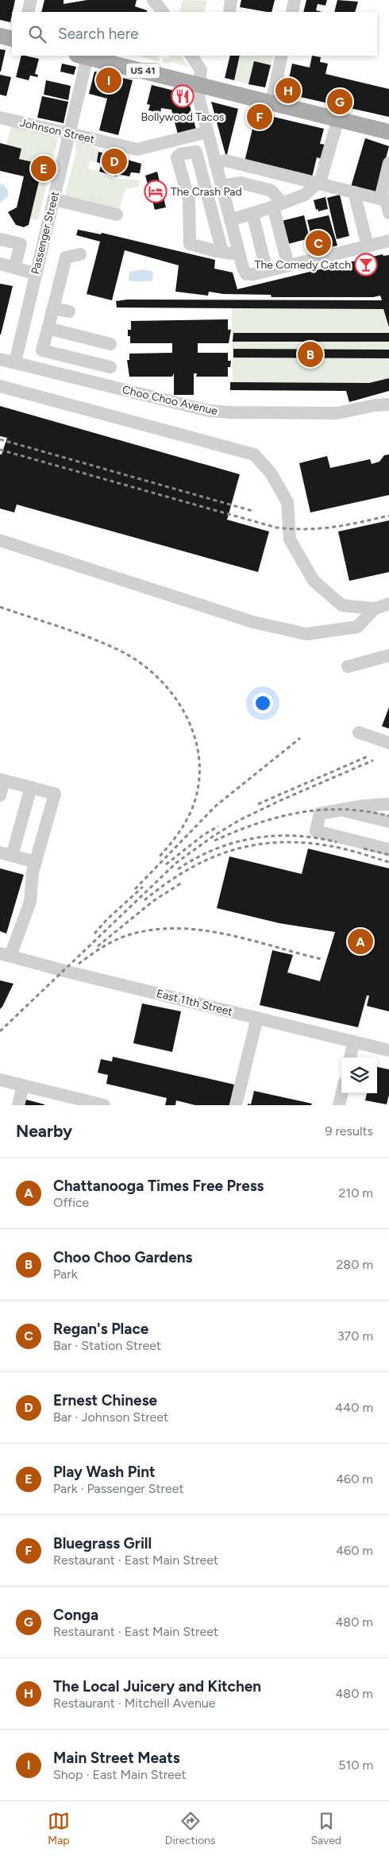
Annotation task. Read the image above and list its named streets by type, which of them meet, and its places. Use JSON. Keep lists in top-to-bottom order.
{
  "streets": {
    "main road": ["US 41"],
    "street": [
      "Johnson Street",
      "Passenger Street",
      "Choo Choo Avenue",
      "East 11th Street"
    ]
  },
  "crossings": [
    ["US 41", "Passenger Street"],
    ["Johnson Street", "Passenger Street"],
    ["Passenger Street", "Choo Choo Avenue"]
  ],
  "places": {
    "restaurant": ["Bollywood Tacos"],
    "hotel": ["The Crash Pad"],
    "bar": ["The Comedy Catch"]
  },
  "page": {
    "search": "Search here",
    "pins": [
      "I",
      "H",
      "G",
      "F",
      "D",
      "E",
      "C",
      "B",
      "A"
    ],
    "heading": ["Nearby", "9 results"],
    "list": [
      {
        "mark": "A",
        "name": "Chattanooga Times Free Press",
        "note": "Office",
        "value": "210 m"
      },
      {
        "mark": "B",
        "name": "Choo Choo Gardens",
        "note": "Park",
        "value": "280 m"
      },
      {
        "mark": "C",
        "name": "Regan's Place",
        "note": "Bar · Station Street",
        "value": "370 m"
      },
      {
        "mark": "D",
        "name": "Ernest Chinese",
        "note": "Bar · Johnson Street",
        "value": "440 m"
      },
      {
        "mark": "E",
        "name": "Play Wash Pint",
        "note": "Park · Passenger Street",
        "value": "460 m"
      },
      {
        "mark": "F",
        "name": "Bluegrass Grill",
        "note": "Restaurant · East Main Street",
        "value": "460 m"
      },
      {
        "mark": "G",
        "name": "Conga",
        "note": "Restaurant · East Main Street",
        "value": "480 m"
      },
      {
        "mark": "H",
        "name": "The Local Juicery and Kitchen",
        "note": "Restaurant · Mitchell Avenue",
        "value": "480 m"
      },
      {
        "mark": "I",
        "name": "Main Street Meats",
        "note": "Shop · East Main Street",
        "value": "510 m"
      }
    ],
    "nav": ["Map", "Directions", "Saved"]
  }
}
